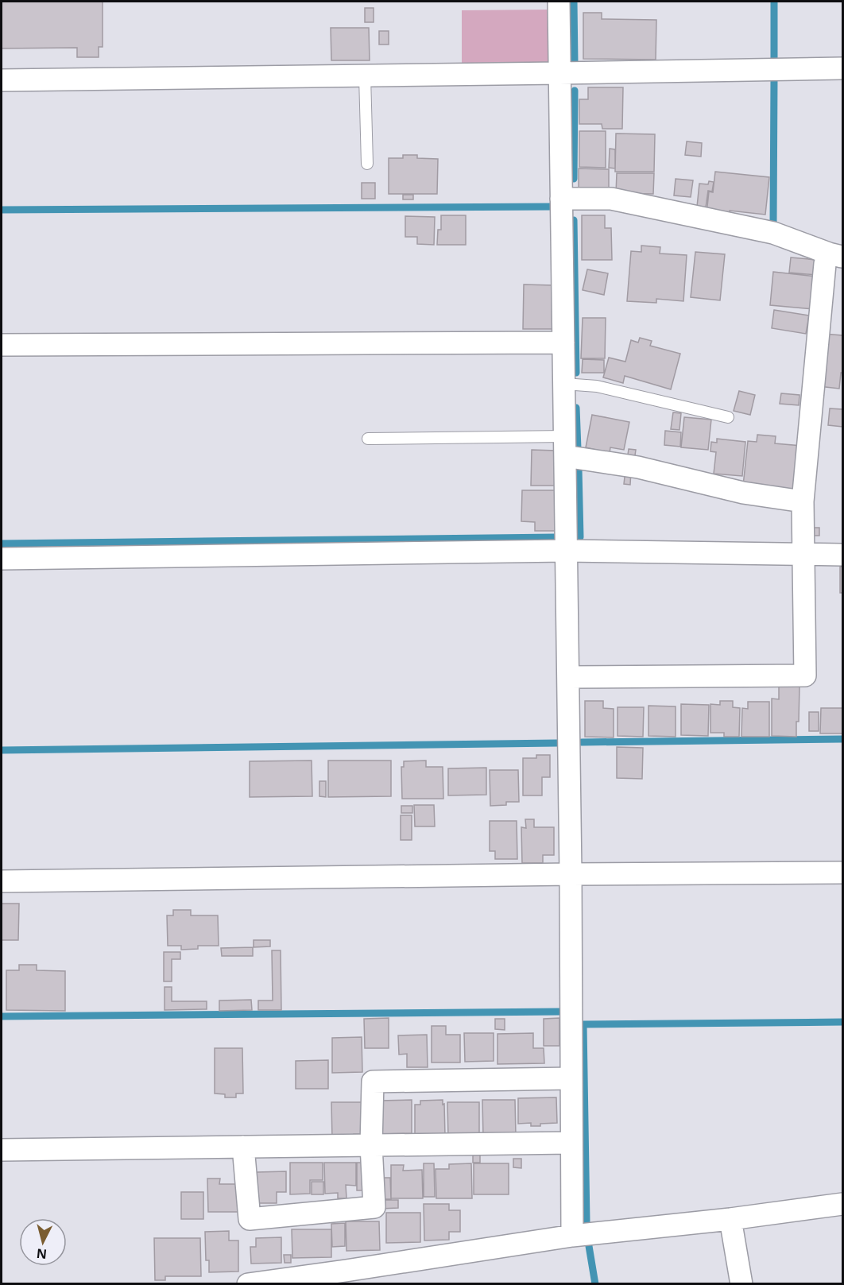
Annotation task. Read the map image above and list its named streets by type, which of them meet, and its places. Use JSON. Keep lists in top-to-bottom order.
{
  "north": "bottom"
}
